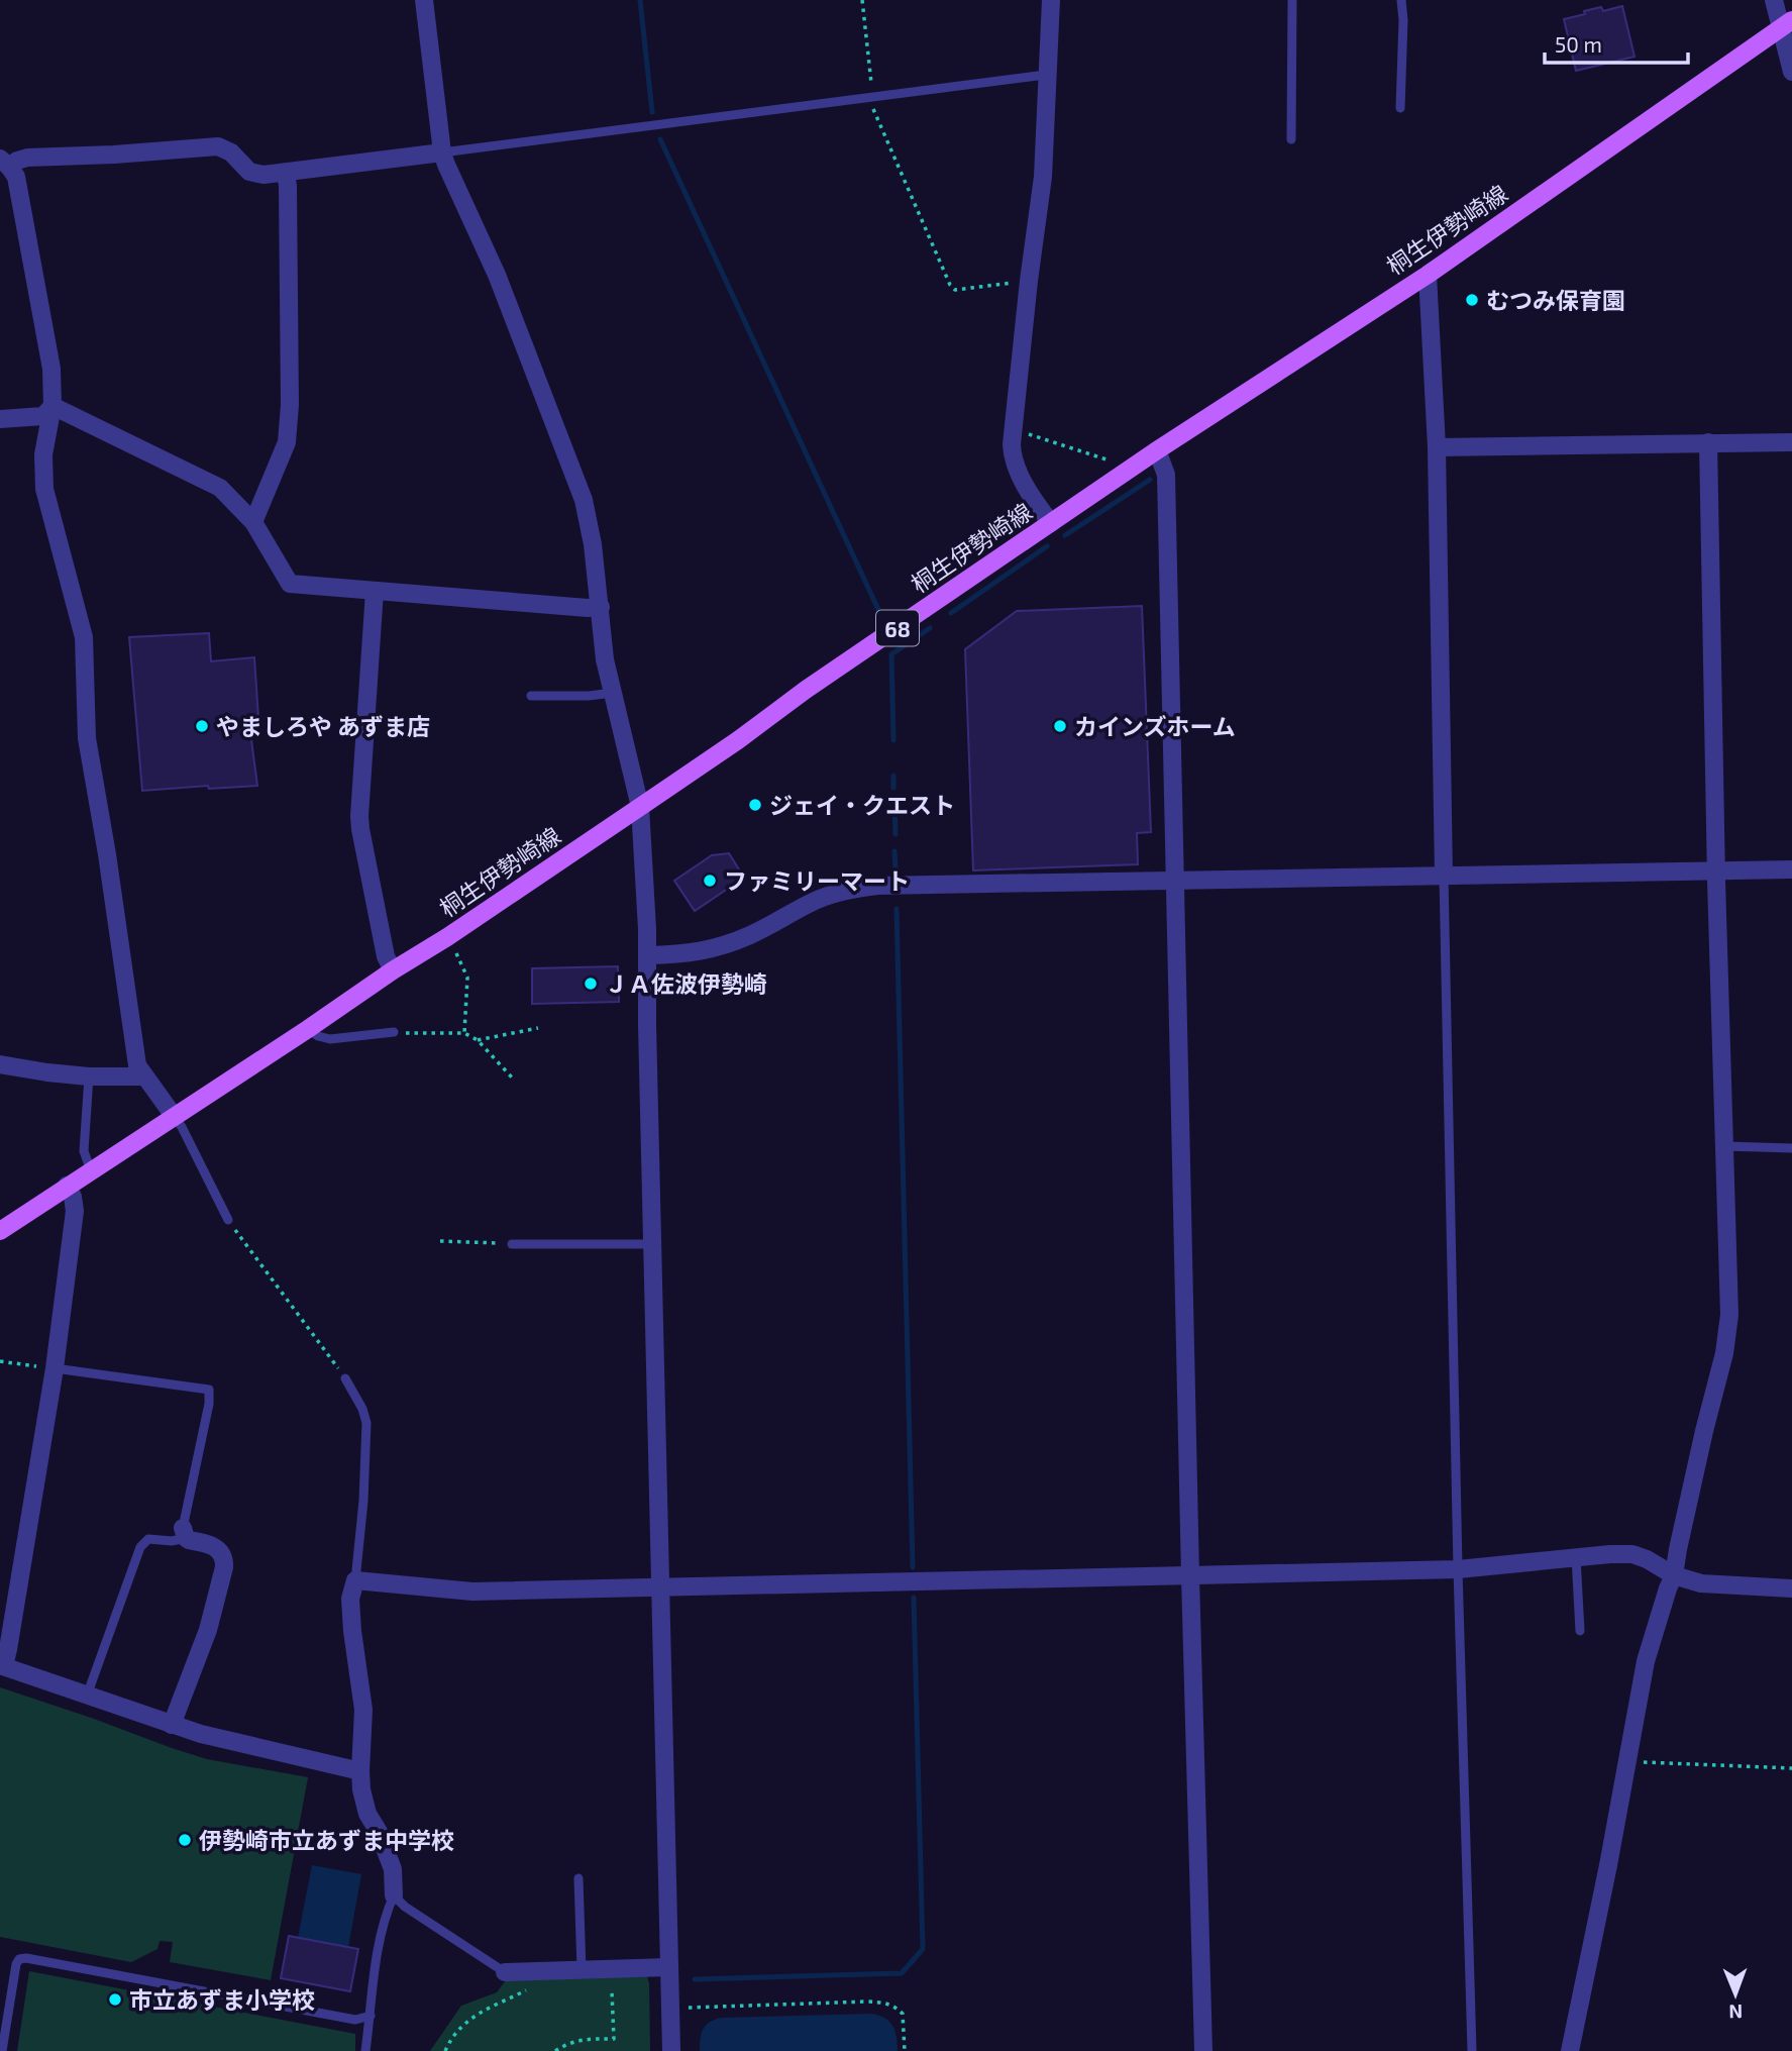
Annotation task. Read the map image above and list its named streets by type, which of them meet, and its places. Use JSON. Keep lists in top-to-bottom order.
{
  "streets": {
    "main road": ["桐生伊勢崎線", "68"]
  },
  "places": [
    "むつみ保育園",
    "やましろや あずま店",
    "カインズホーム",
    "ジェイ・クエスト",
    "ファミリーマート",
    "ＪＡ佐波伊勢崎",
    "伊勢崎市立あずま中学校",
    "市立あずま小学校"
  ],
  "scale_bar": "50 m",
  "north": "bottom"
}
